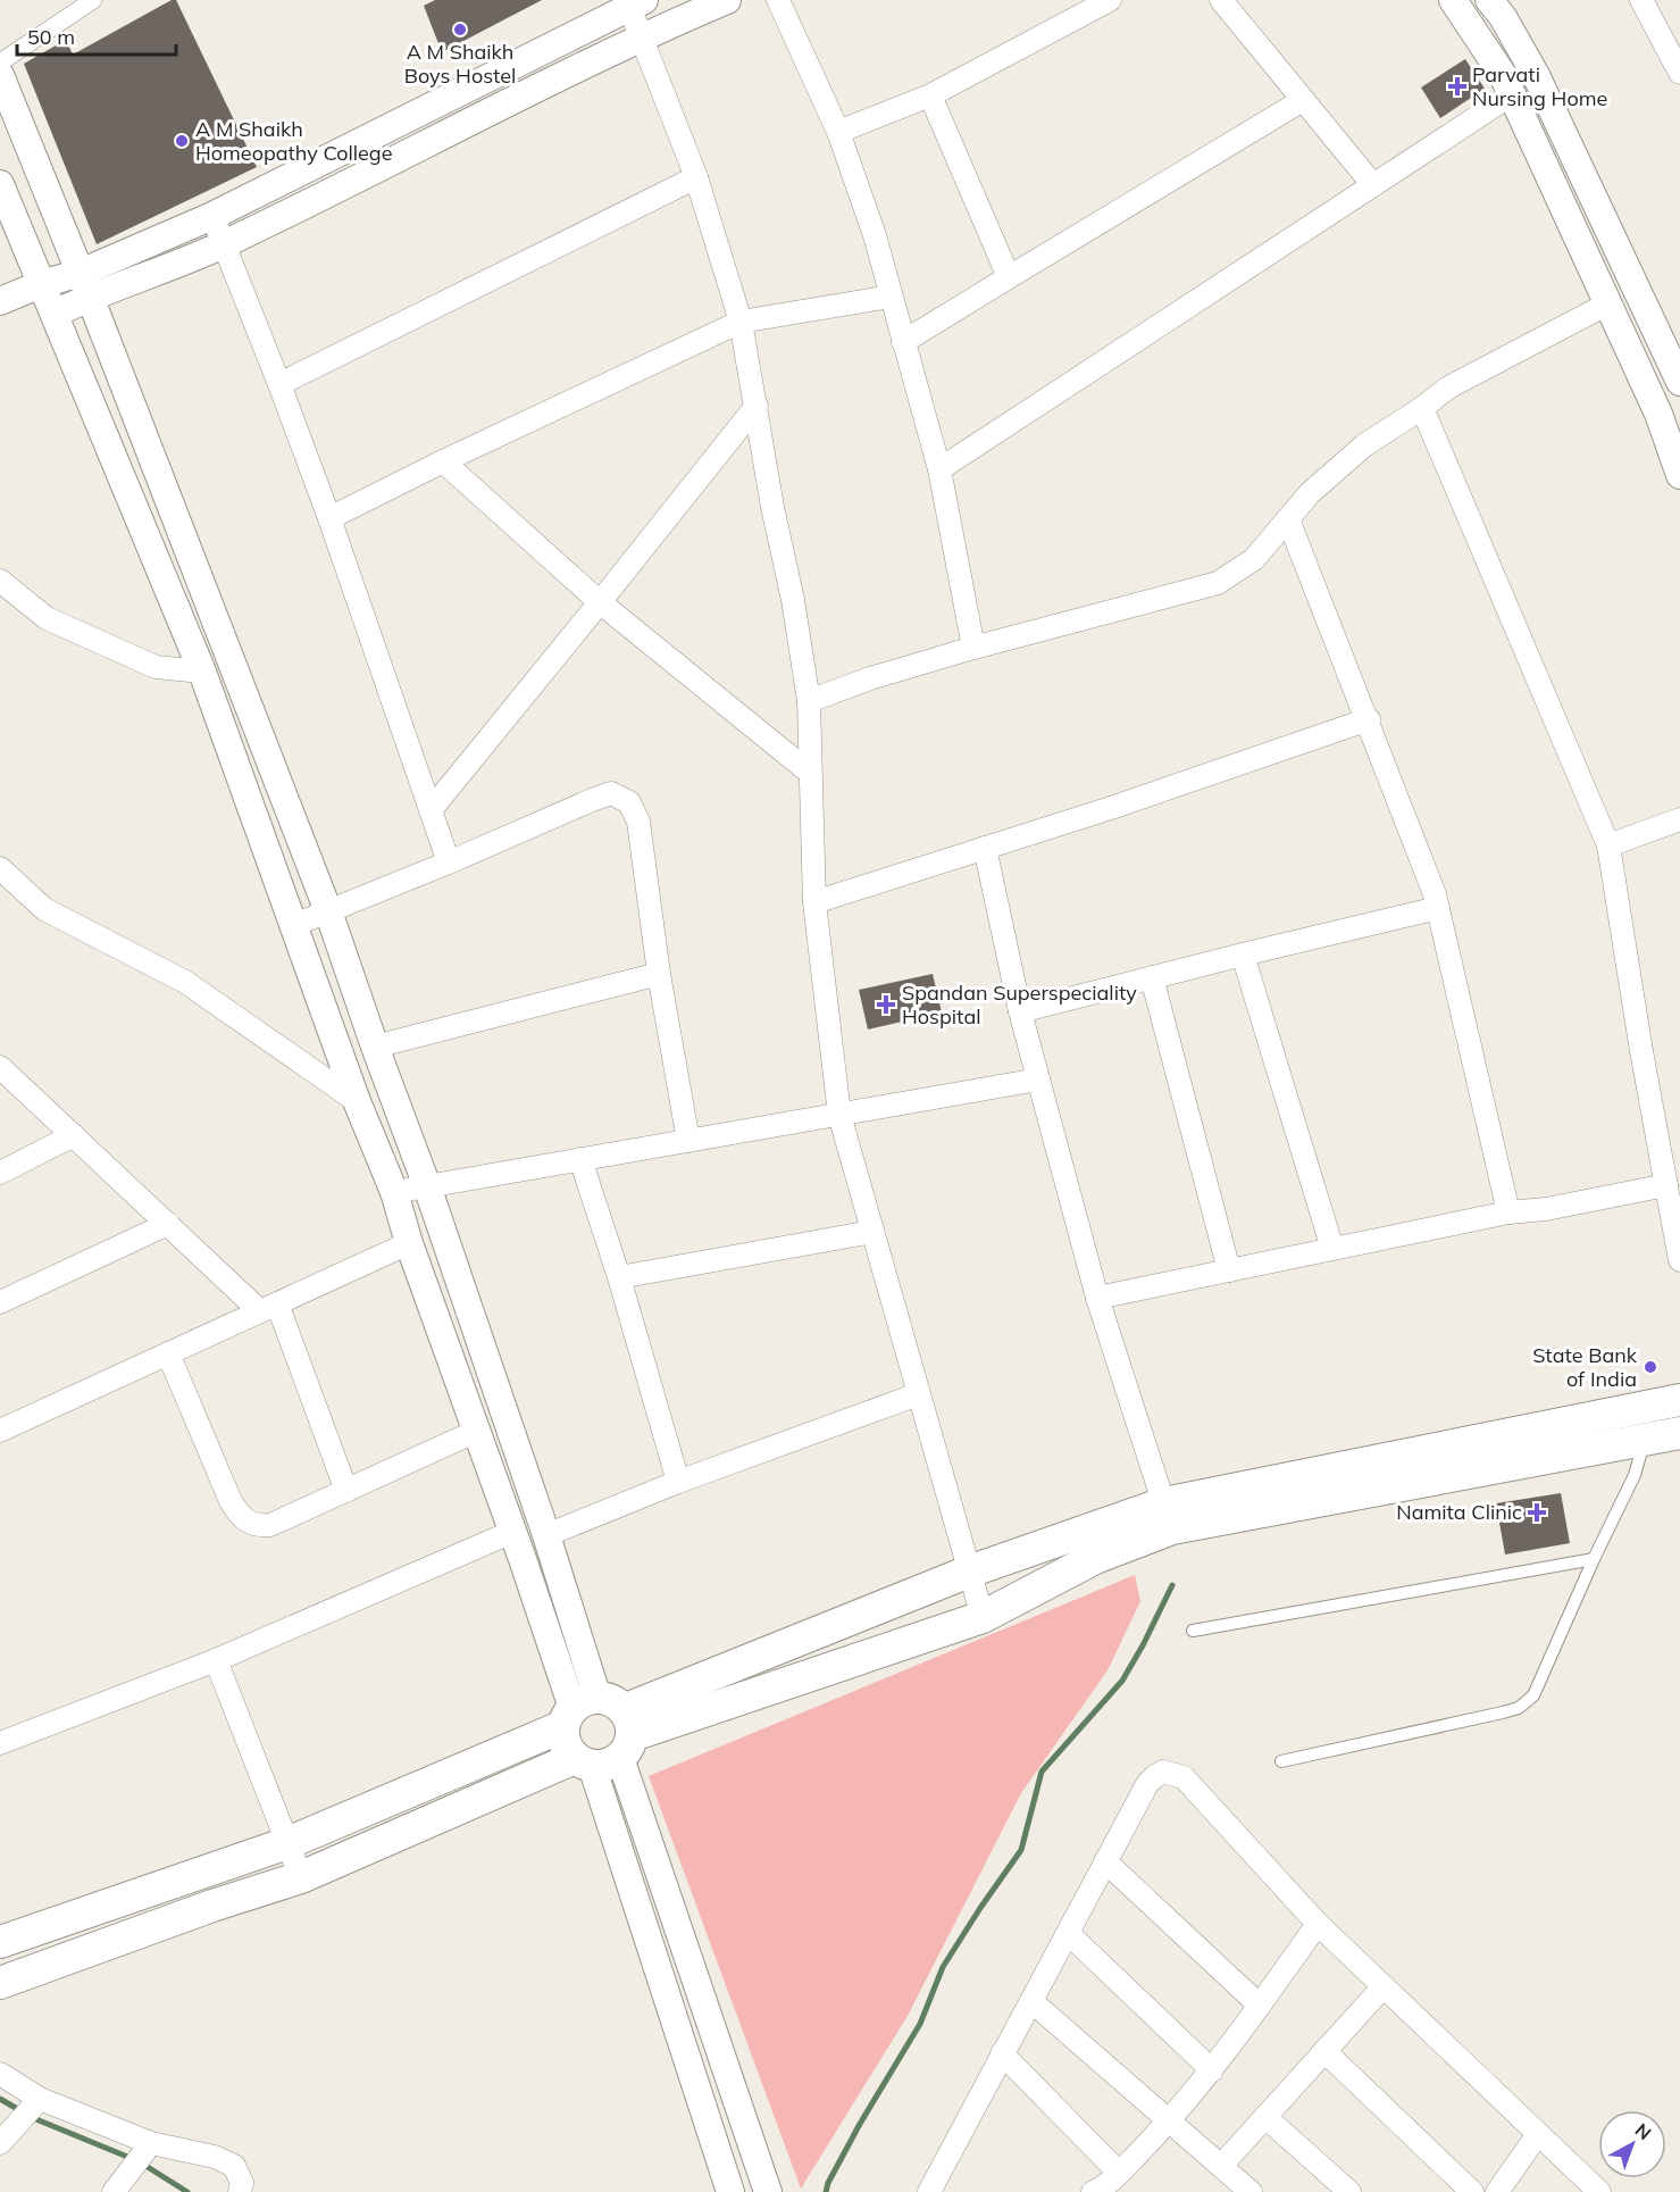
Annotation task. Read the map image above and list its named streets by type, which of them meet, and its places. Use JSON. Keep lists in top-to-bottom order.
{
  "places": {
    "other": ["A M Shaikh Boys Hostel", "A M Shaikh Homeopathy College", "State Bank of India"],
    "health": ["Parvati Nursing Home", "Spandan Superspeciality Hospital", "Namita Clinic"]
  },
  "scale_bar": "50 m",
  "north": "top right"
}
